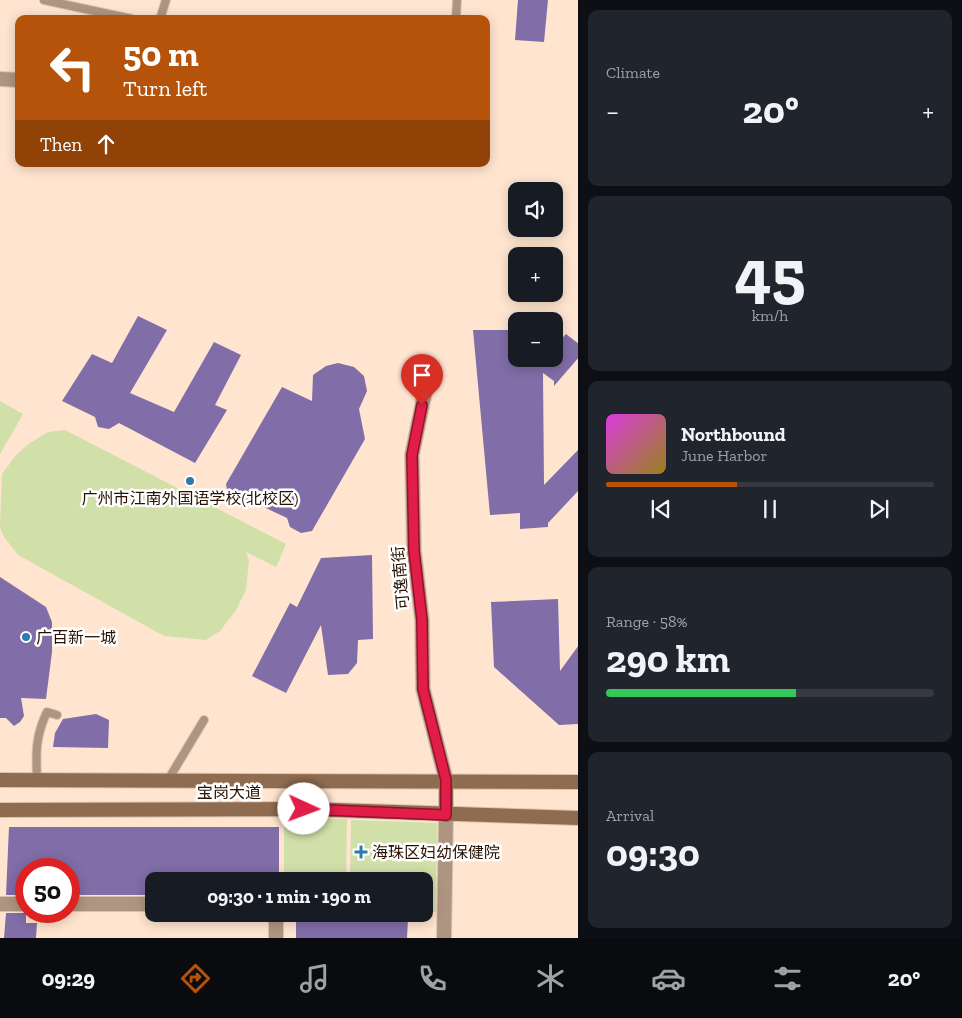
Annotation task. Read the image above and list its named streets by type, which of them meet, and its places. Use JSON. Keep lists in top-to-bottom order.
{
  "streets": {
    "main road": ["宝岗大道"],
    "street": ["可逸南街"]
  },
  "crossings": [
    ["可逸南街", "宝岗大道"]
  ],
  "places": {
    "other": ["广州市江南外国语学校(北校区)", "广百新一城"],
    "health": ["海珠区妇幼保健院"]
  },
  "page": {
    "tile": [
      "Climate",
      ["45", "km/h"],
      ["Range · 58%", "290 km"],
      ["Arrival", "09:30"]
    ],
    "turn": ["50 m", "Turn left"],
    "heat": ["−", "20°", "+"],
    "then": "Then",
    "map_buttons": ["+", "−"],
    "song": ["Northbound", "June Harbor"],
    "limit": "50",
    "trip": "09:30 · 1 min · 190 m",
    "tabs": ["09:29", "20°"]
  }
}
